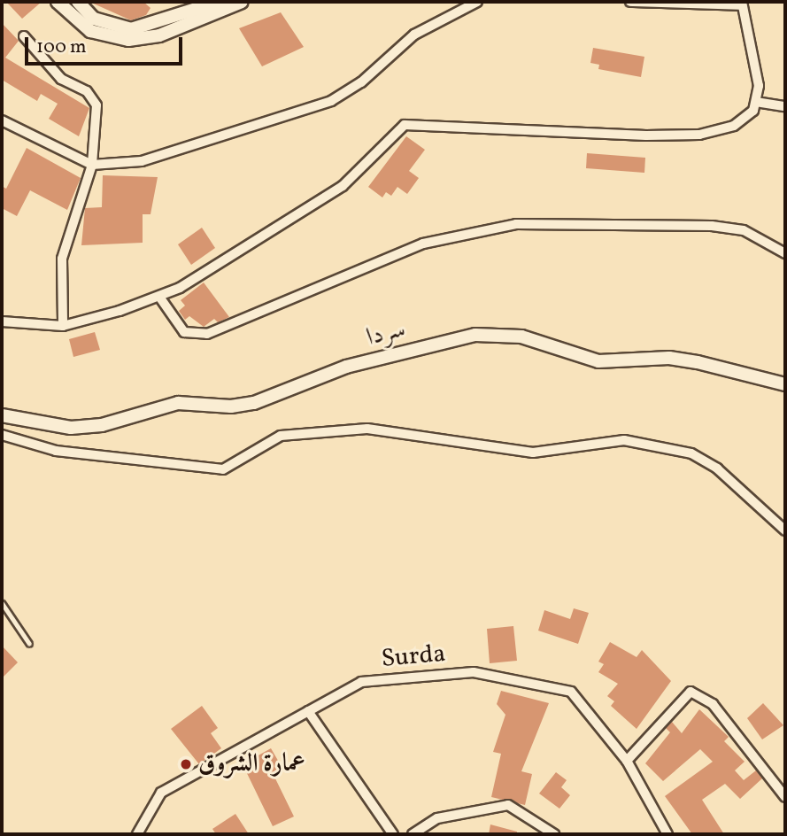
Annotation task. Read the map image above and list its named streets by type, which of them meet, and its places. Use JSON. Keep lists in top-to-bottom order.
{
  "streets": {
    "street": ["سردا", "Surda"]
  },
  "places": ["عمارة الشروق"],
  "scale_bar": "100 m"
}
